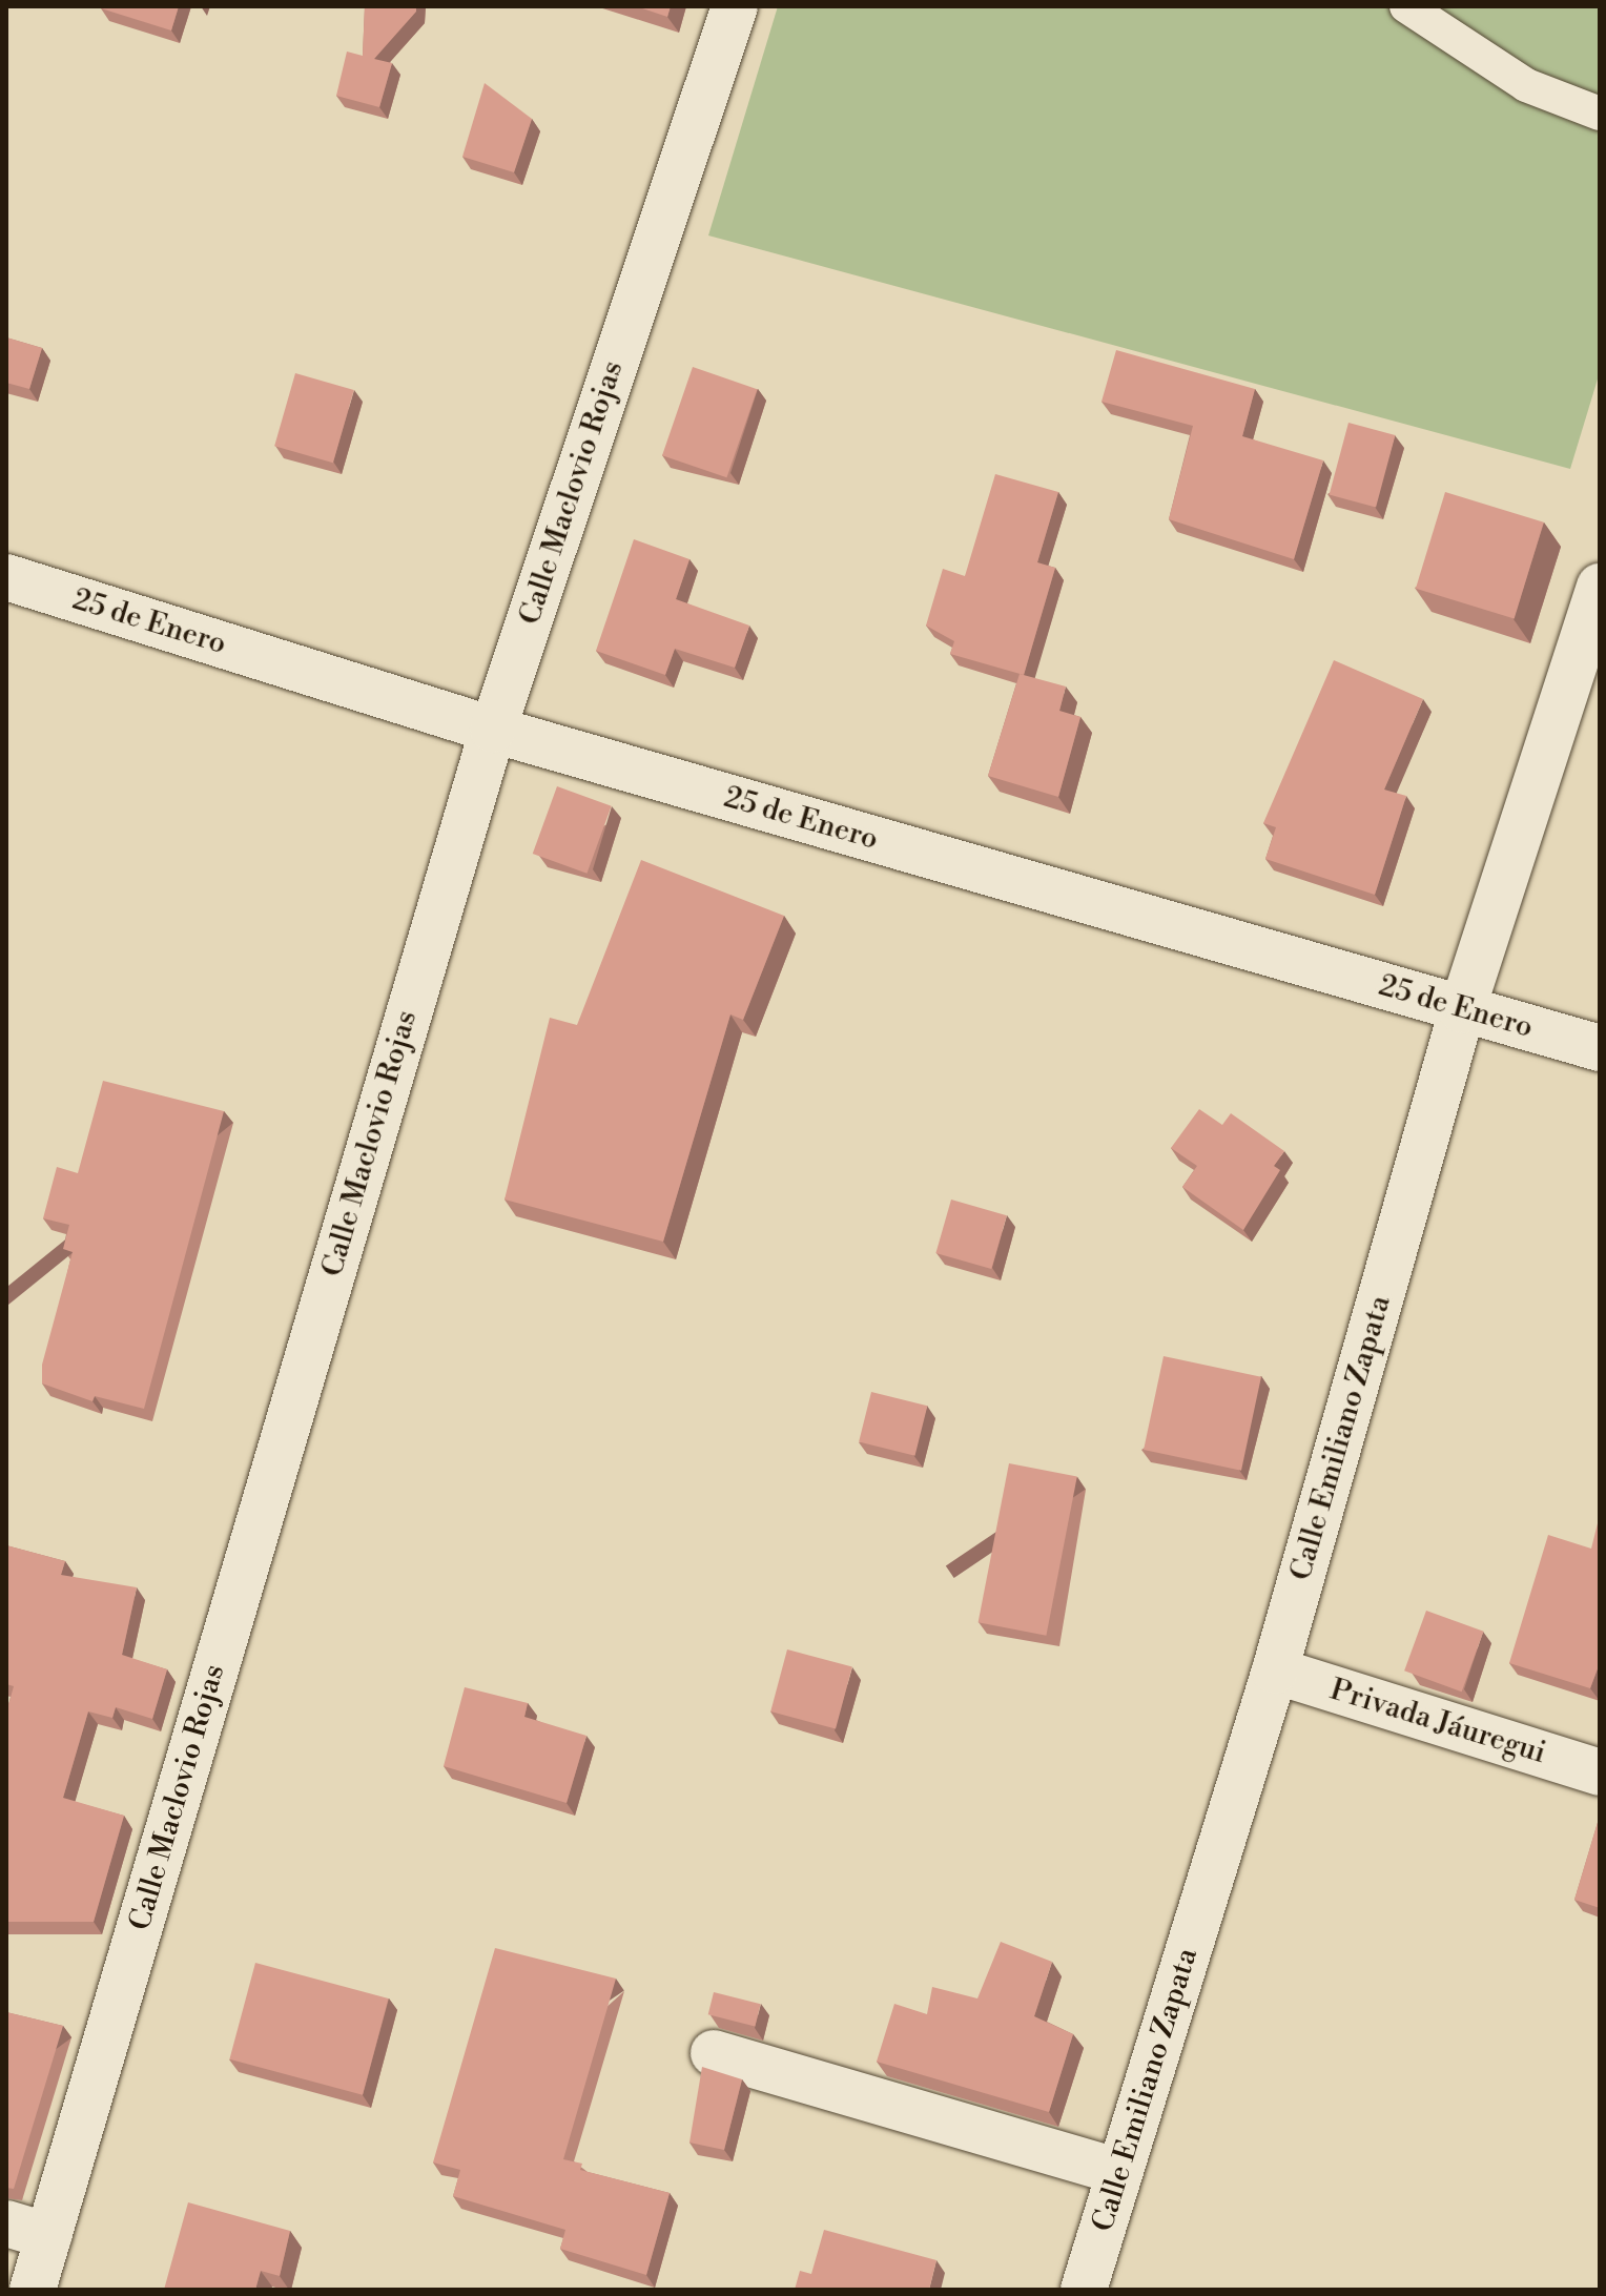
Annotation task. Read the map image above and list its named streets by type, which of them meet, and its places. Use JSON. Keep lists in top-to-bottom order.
{
  "streets": {
    "street": [
      "Calle Maclovio Rojas",
      "25 de Enero",
      "Calle Emiliano Zapata",
      "Privada Jáuregui"
    ]
  },
  "crossings": [
    ["Calle Maclovio Rojas", "25 de Enero"],
    ["25 de Enero", "Calle Emiliano Zapata"],
    ["Calle Emiliano Zapata", "Privada Jáuregui"]
  ]
}
